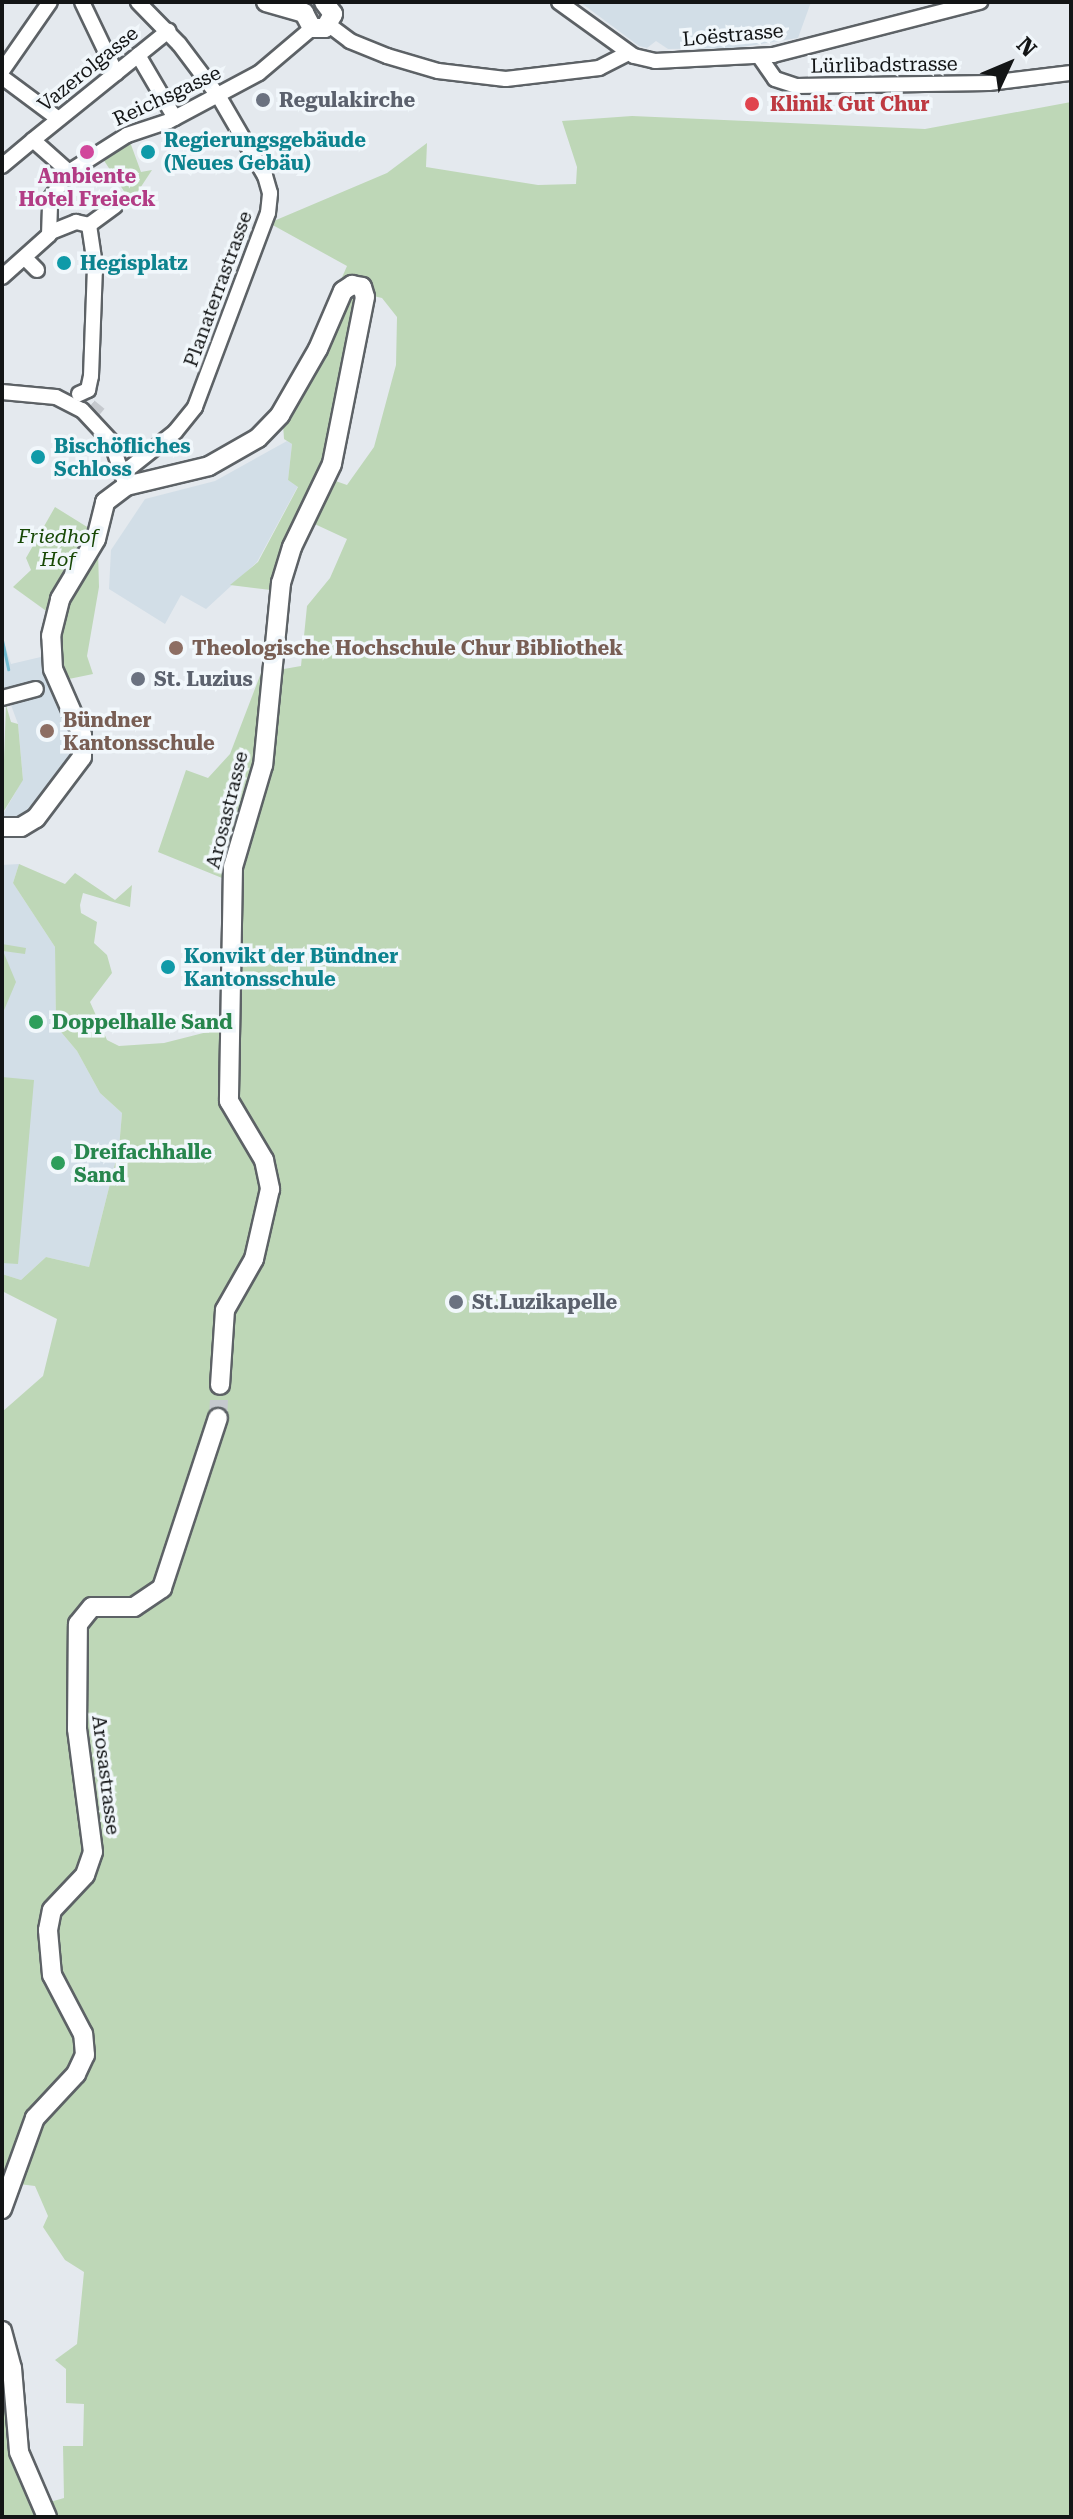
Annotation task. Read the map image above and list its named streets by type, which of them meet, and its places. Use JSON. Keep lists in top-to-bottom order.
{
  "streets": {
    "main road": ["Arosastrasse"],
    "street": [
      "Loëstrasse",
      "Lürlibadstrasse",
      "Vazerolgasse",
      "Reichsgasse",
      "Planaterrastrasse"
    ]
  },
  "crossings": [
    ["Loëstrasse", "Lürlibadstrasse"],
    ["Vazerolgasse", "Planaterrastrasse"],
    ["Reichsgasse", "Planaterrastrasse"],
    ["Planaterrastrasse", "Arosastrasse"]
  ],
  "parks": ["Friedhof Hof"],
  "places": [
    "Regulakirche",
    "Klinik Gut Chur",
    "Ambiente Hotel Freieck",
    "Regierungsgebäude (Neues Gebäu)",
    "Hegisplatz",
    "Bischöfliches Schloss",
    "Theologische Hochschule Chur Bibliothek",
    "St. Luzius",
    "Bündner Kantonsschule",
    "Konvikt der Bündner Kantonsschule",
    "Doppelhalle Sand",
    "Dreifachhalle Sand",
    "St.Luzikapelle"
  ],
  "north": "top right"
}
